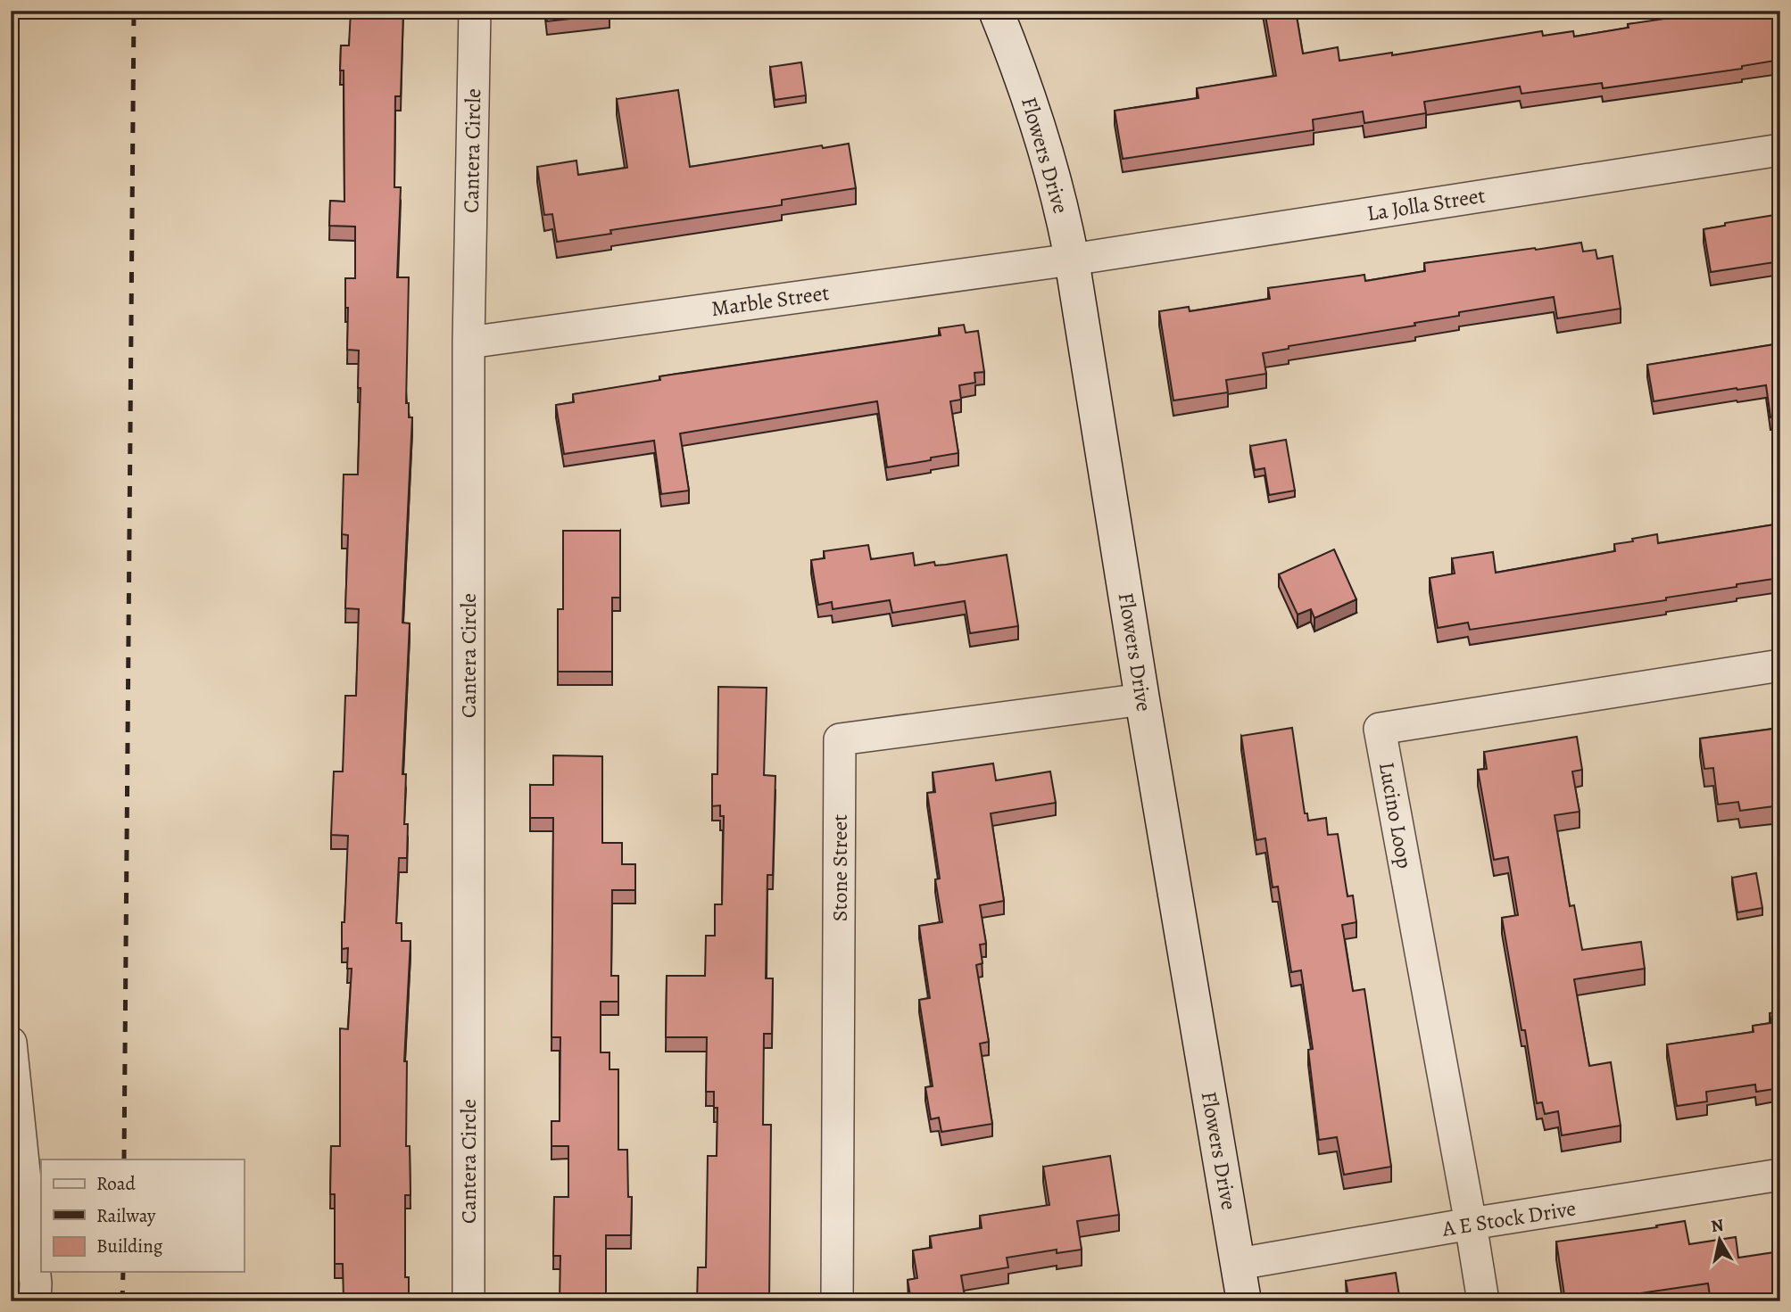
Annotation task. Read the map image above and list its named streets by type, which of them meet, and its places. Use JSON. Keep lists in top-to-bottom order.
{
  "streets": {
    "street": [
      "Cantera Circle",
      "Flowers Drive",
      "La Jolla Street",
      "Marble Street",
      "Lucino Loop",
      "Stone Street",
      "A E Stock Drive"
    ]
  },
  "crossings": [
    ["Cantera Circle", "Marble Street"],
    ["Flowers Drive", "La Jolla Street"],
    ["Flowers Drive", "Marble Street"],
    ["Flowers Drive", "Stone Street"],
    ["Flowers Drive", "A E Stock Drive"],
    ["La Jolla Street", "Marble Street"],
    ["Lucino Loop", "A E Stock Drive"]
  ],
  "legend": ["Road", "Railway", "Building"],
  "north": "top"
}
